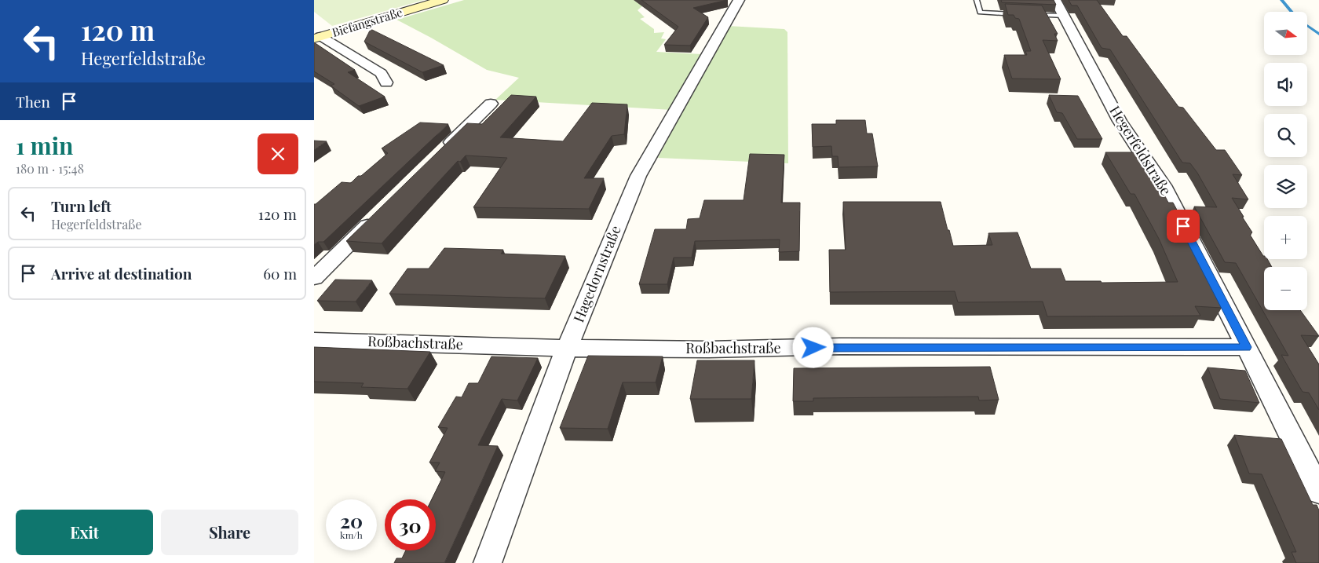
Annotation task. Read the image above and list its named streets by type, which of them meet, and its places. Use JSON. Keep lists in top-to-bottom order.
{
  "streets": {
    "main road": ["Biefangstraße"],
    "street": ["Hegerfeldstraße", "Hagedornstraße", "Roßbachstraße"]
  },
  "crossings": [
    ["Hegerfeldstraße", "Roßbachstraße"],
    ["Hagedornstraße", "Roßbachstraße"]
  ],
  "north": "right",
  "page": {
    "turn": ["120 m", "Hegerfeldstraße"],
    "map_buttons": ["+", "−"],
    "then": "Then",
    "heading": ["1 min", "180 m · 15:48"],
    "list": [
      {
        "name": "Turn left",
        "note": "Hegerfeldstraße",
        "value": "120 m"
      },
      {
        "name": "Arrive at destination",
        "value": "60 m"
      }
    ],
    "speed": "20 km/h",
    "limit": "30",
    "buttons": ["Exit", "Share"]
  }
}
